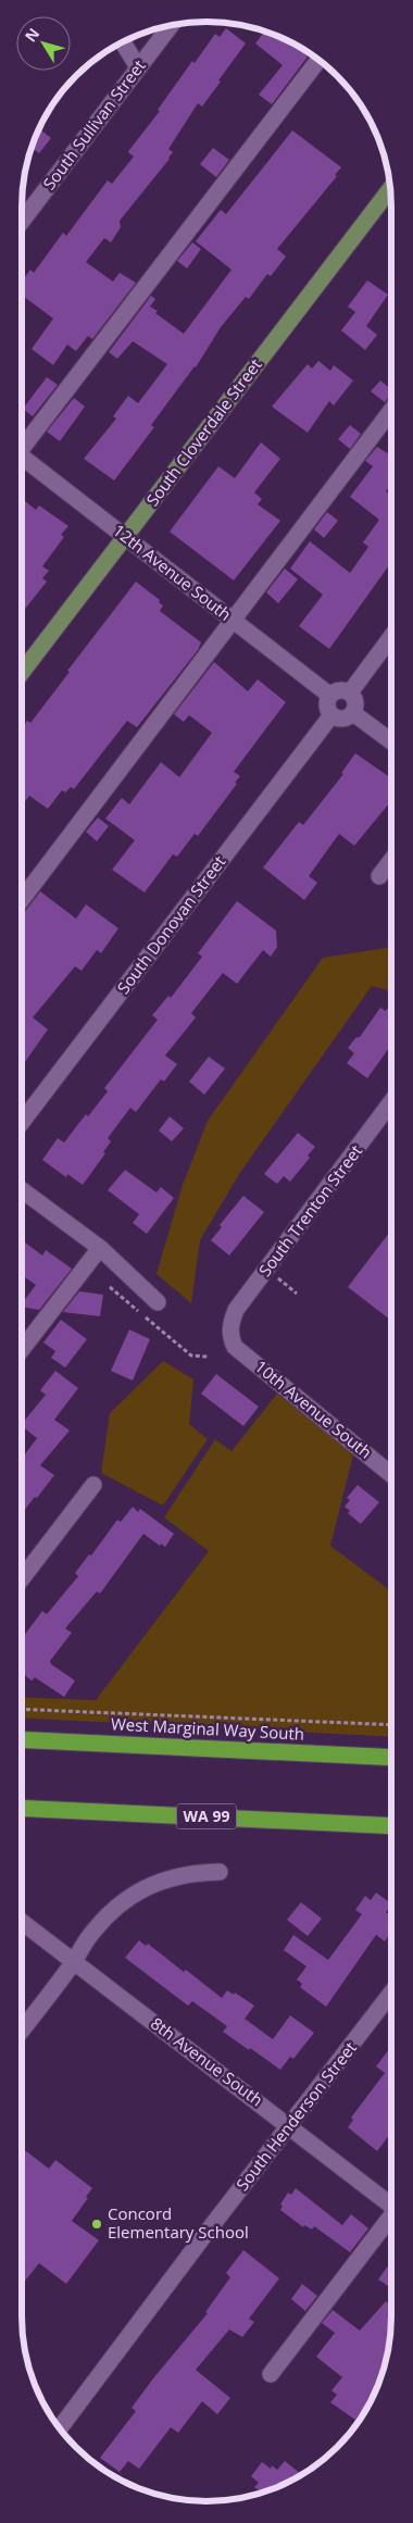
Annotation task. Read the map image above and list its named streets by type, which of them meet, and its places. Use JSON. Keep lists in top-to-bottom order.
{
  "streets": {
    "highway": ["West Marginal Way South", "WA 99"],
    "main road": ["South Cloverdale Street"],
    "street": [
      "South Sullivan Street",
      "12th Avenue South",
      "South Donovan Street",
      "South Trenton Street",
      "10th Avenue South",
      "8th Avenue South",
      "South Henderson Street"
    ]
  },
  "crossings": [
    ["South Cloverdale Street", "12th Avenue South"],
    ["12th Avenue South", "South Donovan Street"],
    ["South Trenton Street", "10th Avenue South"],
    ["8th Avenue South", "South Henderson Street"]
  ],
  "places": ["Concord Elementary School"],
  "north": "top left"
}
